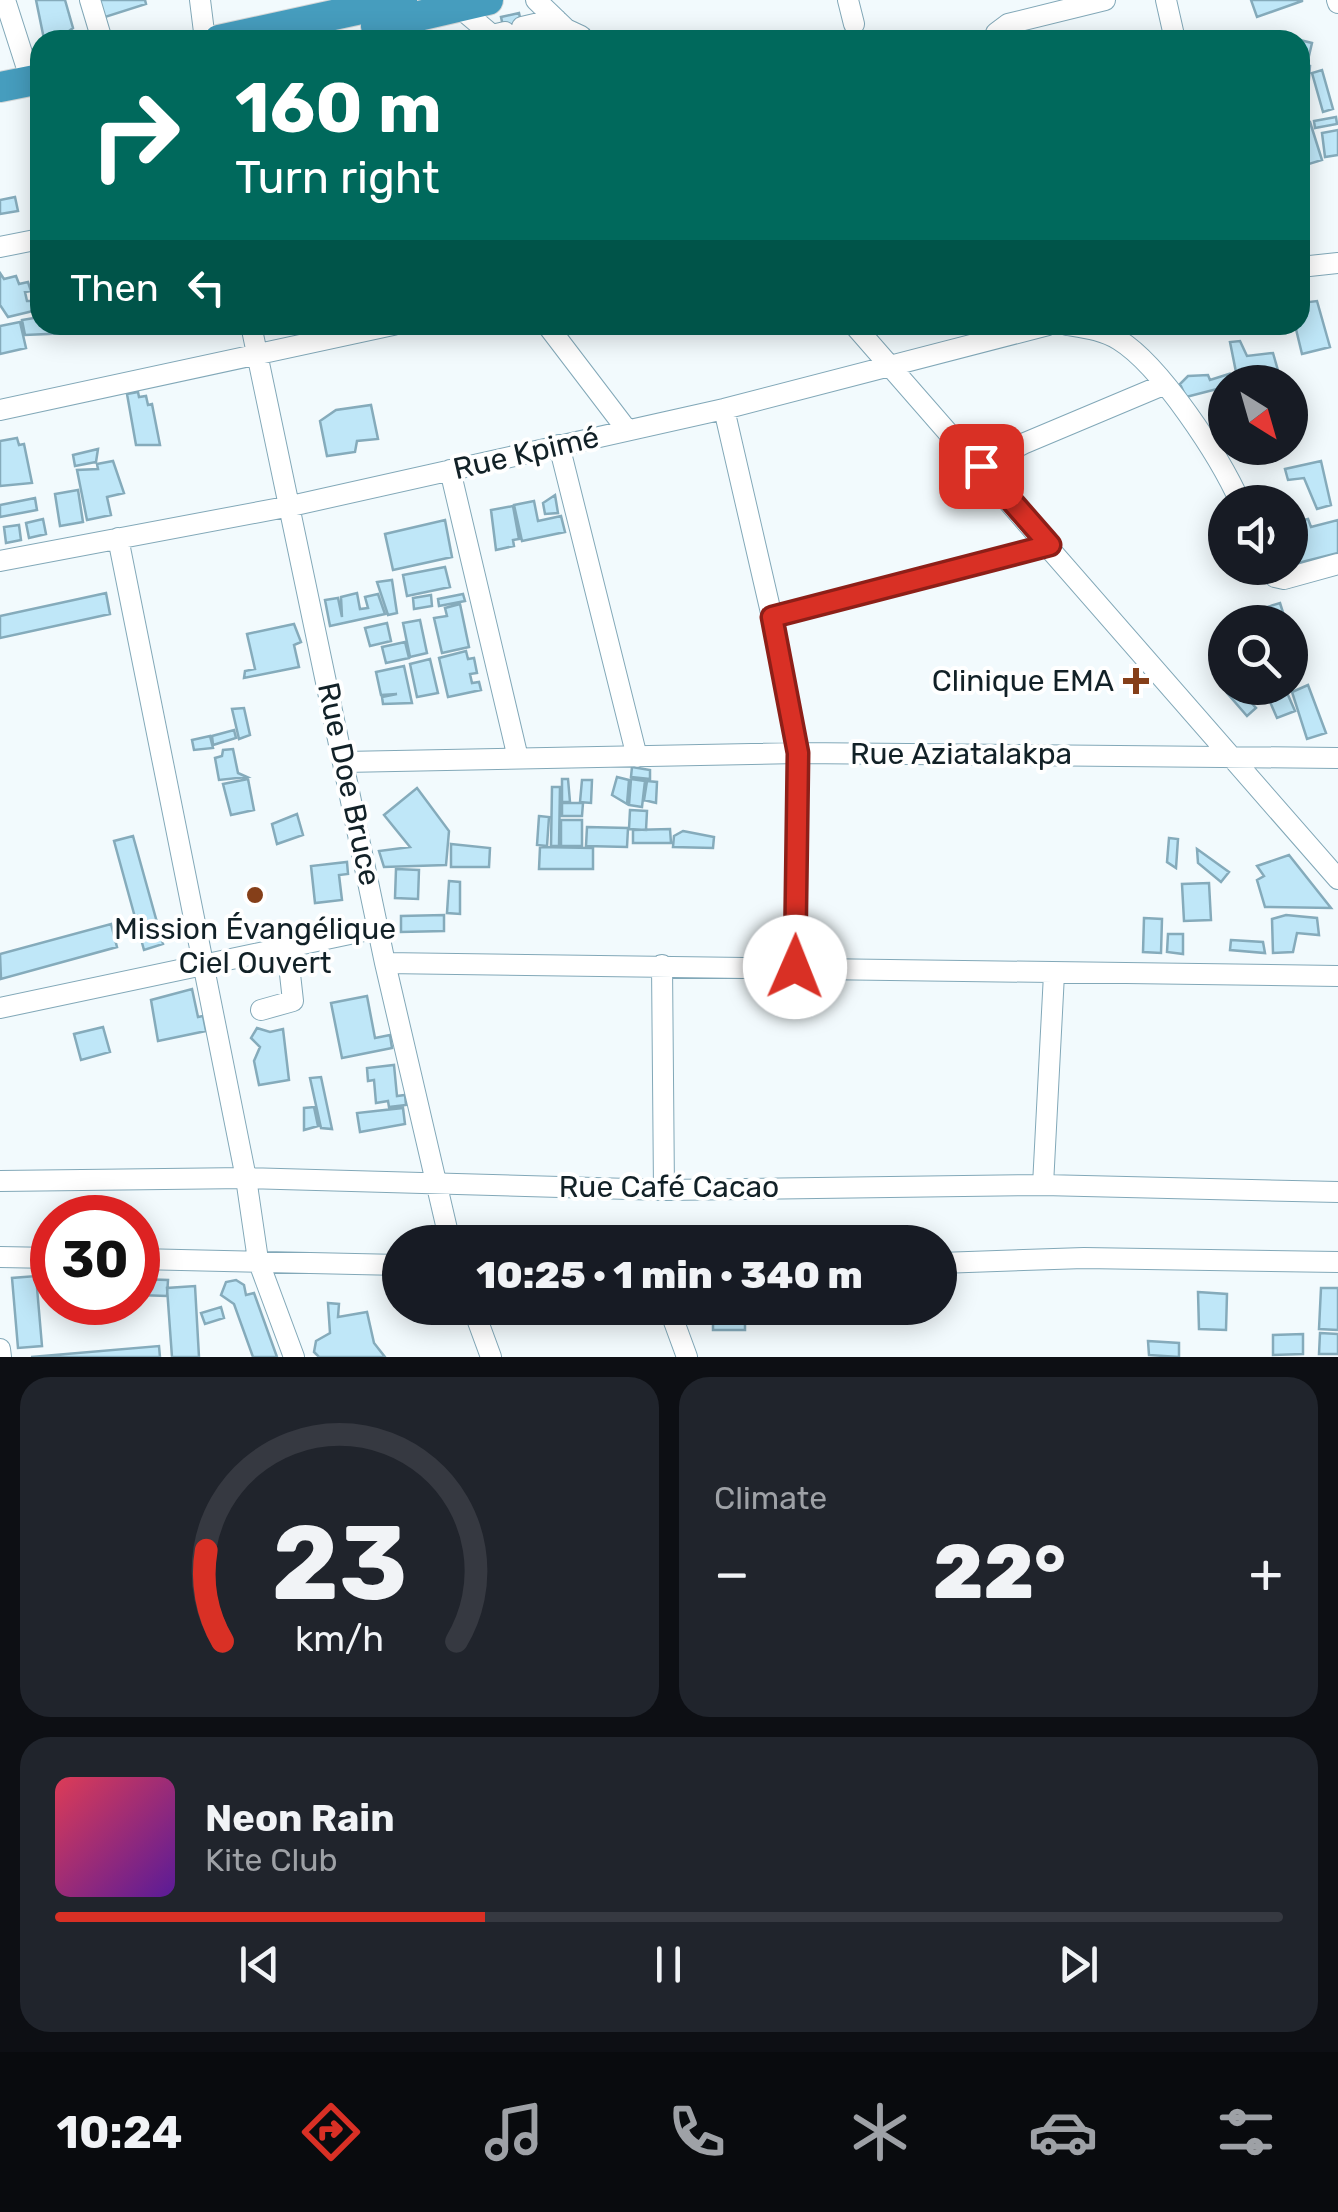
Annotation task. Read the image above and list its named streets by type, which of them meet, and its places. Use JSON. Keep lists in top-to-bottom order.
{
  "streets": {
    "street": [
      "Rue Kpimé",
      "Rue Aziatalakpa",
      "Rue Doe Bruce",
      "Rue Café Cacao"
    ]
  },
  "crossings": [
    ["Rue Kpimé", "Rue Doe Bruce"],
    ["Rue Aziatalakpa", "Rue Doe Bruce"],
    ["Rue Doe Bruce", "Rue Café Cacao"]
  ],
  "places": {
    "health": ["Clinique EMA"],
    "other": ["Mission Évangélique Ciel Ouvert"]
  },
  "north": "bottom right",
  "page": {
    "turn": ["160 m", "Turn right"],
    "then": "Then",
    "limit": "30",
    "trip": "10:25 · 1 min · 340 m",
    "tile": "Climate",
    "heat": ["−", "22°", "+"],
    "song": ["Neon Rain", "Kite Club"],
    "tabs": "10:24",
    "gauge": ["23", "km/h"]
  }
}
